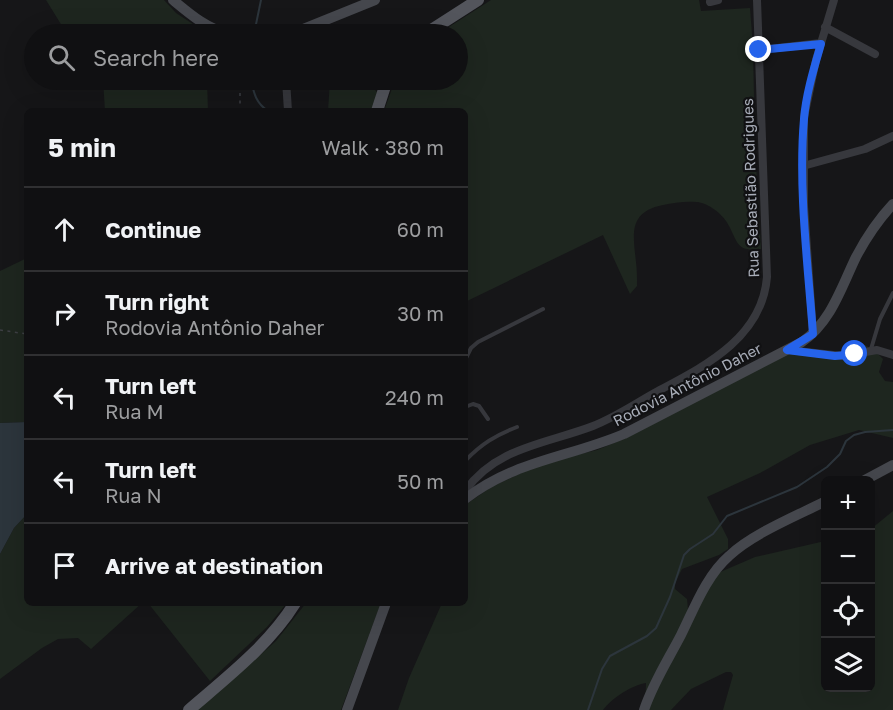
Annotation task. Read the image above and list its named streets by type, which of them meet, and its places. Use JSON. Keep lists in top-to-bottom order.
{
  "streets": {
    "main road": ["Rodovia Antônio Daher"],
    "street": ["Rua Sebastião Rodrigues"]
  },
  "page": {
    "search": "Search here",
    "heading": ["5 min", "Walk · 380 m"],
    "list": [
      ["Continue", "60 m"],
      ["Turn right", "Rodovia Antônio Daher", "30 m"],
      ["Turn left", "Rua M", "240 m"],
      ["Turn left", "Rua N", "50 m"],
      "Arrive at destination"
    ],
    "map_buttons": ["+", "−"]
  }
}
